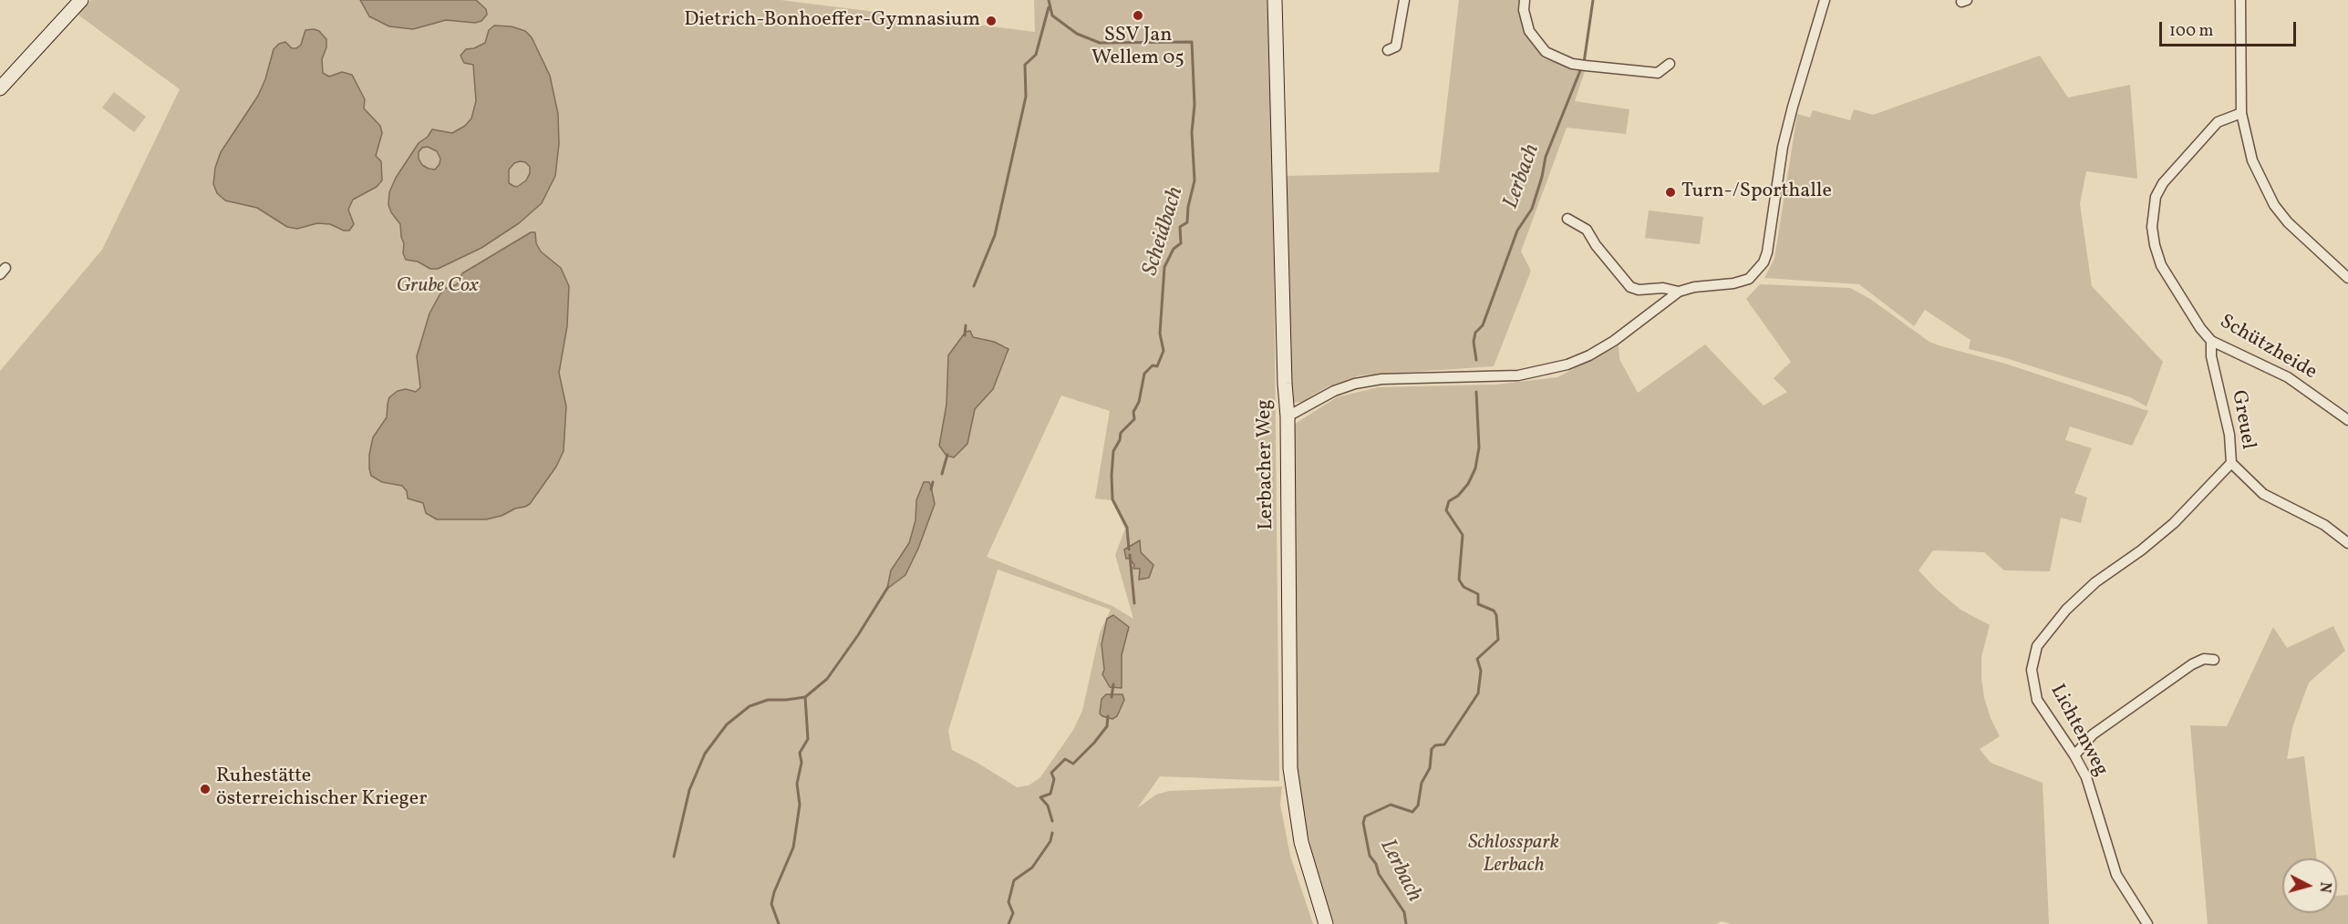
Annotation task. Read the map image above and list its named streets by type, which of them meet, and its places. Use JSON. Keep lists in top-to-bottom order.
{
  "streets": {
    "street": [
      "Schützheide",
      "Greuel",
      "Lerbacher Weg",
      "Lichtenweg"
    ]
  },
  "crossings": [
    ["Schützheide", "Greuel"],
    ["Greuel", "Lichtenweg"]
  ],
  "water": ["Lerbach", "Scheidbach"],
  "parks": ["Grube Cox", "Schlosspark Lerbach"],
  "places": [
    "SSV Jan Wellem 05",
    "Dietrich-Bonhoeffer-Gymnasium",
    "Turn-/Sporthalle",
    "Ruhestätte österreichischer Krieger"
  ],
  "scale_bar": "100 m",
  "north": "right"
}
